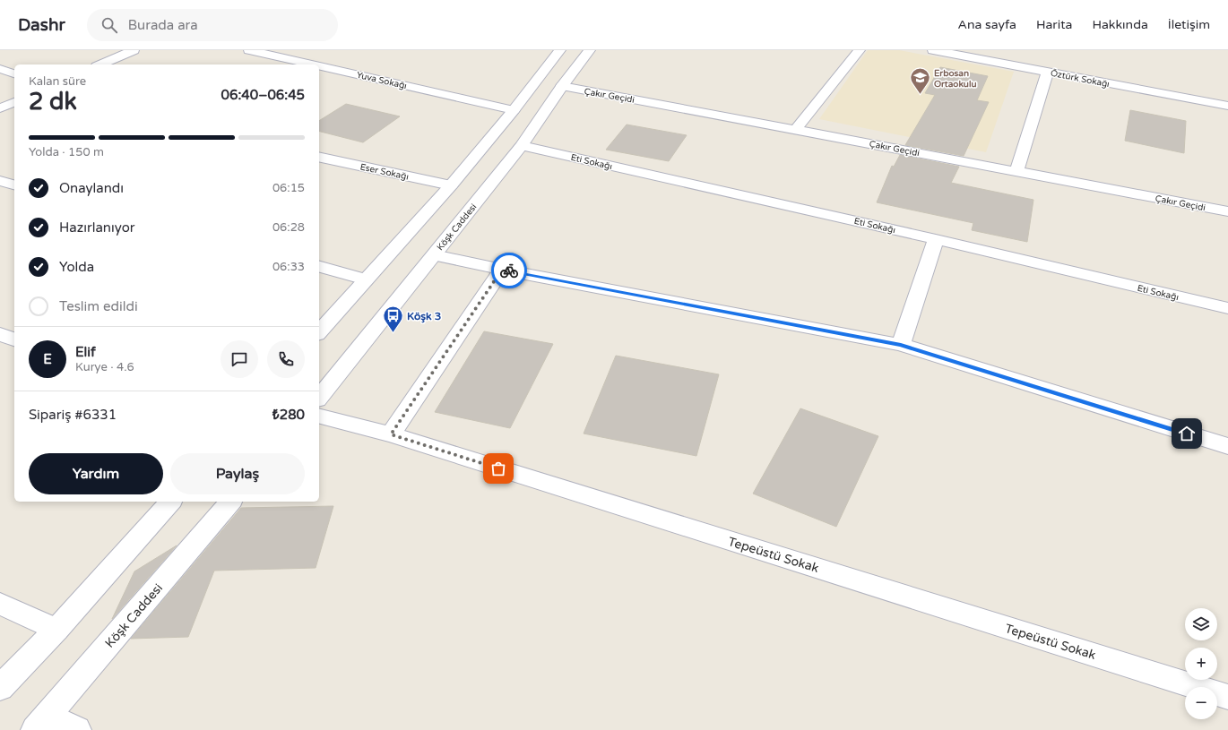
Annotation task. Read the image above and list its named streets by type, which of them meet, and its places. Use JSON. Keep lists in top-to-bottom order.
{
  "streets": {
    "street": [
      "Öztürk Sokağı",
      "Yuva Sokağı",
      "Çakır Geçidi",
      "Eti Sokağı",
      "Eser Sokağı",
      "Köşk Caddesi",
      "Tepeüstü Sokak"
    ]
  },
  "crossings": [
    ["Çakır Geçidi", "Köşk Caddesi"],
    ["Eti Sokağı", "Köşk Caddesi"]
  ],
  "places": {
    "school or university": ["Erbosan Ortaokulu"],
    "bus stop": ["Köşk 3"]
  },
  "page": {
    "header": "Dashr",
    "search": "Burada ara",
    "nav": [
      "Ana sayfa",
      "Harita",
      "Hakkında",
      "İletişim"
    ],
    "heading": ["2 dk", "Kalan süre", "06:40–06:45"],
    "panel": [
      "Elif",
      "Kurye · 4.6",
      "Sipariş #6331",
      "₺280"
    ],
    "bar": "Yolda · 150 m",
    "list": [
      ["Onaylandı", "06:15"],
      ["Hazırlanıyor", "06:28"],
      ["Yolda", "06:33"],
      "Teslim edildi"
    ],
    "round": "E",
    "buttons": ["Yardım", "Paylaş"],
    "map_buttons": ["+", "−"]
  }
}
